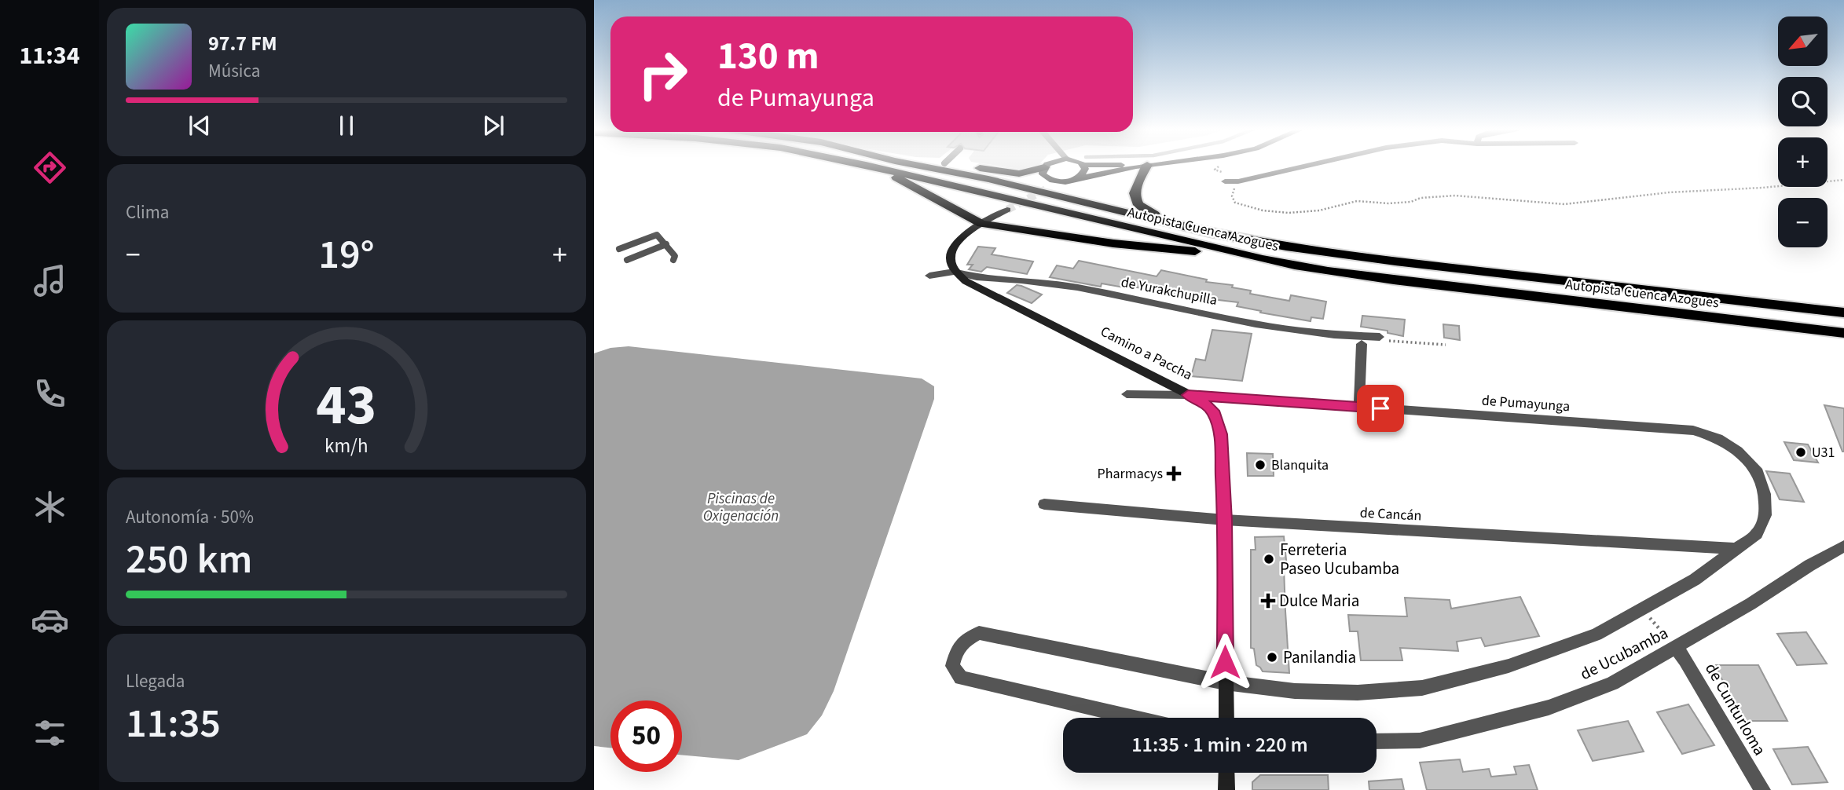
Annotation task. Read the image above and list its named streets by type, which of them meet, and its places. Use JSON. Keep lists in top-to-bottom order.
{
  "streets": {
    "highway": ["Autopista Cuenca Azogues"],
    "main road": ["Camino a Paccha"],
    "street": [
      "de Yurakchupilla",
      "de Pumayunga",
      "de Cancán",
      "de Ucubamba",
      "de Cunturloma"
    ]
  },
  "crossings": [
    ["de Yurakchupilla", "Camino a Paccha"],
    ["Camino a Paccha", "de Pumayunga"],
    ["Camino a Paccha", "de Cancán"],
    ["de Pumayunga", "de Cancán"],
    ["de Ucubamba", "de Cunturloma"]
  ],
  "water": ["Piscinas de Oxigenación"],
  "places": {
    "other": [
      "U31",
      "Blanquita",
      "Ferreteria Paseo Ucubamba",
      "Panilandia"
    ],
    "health": ["Pharmacys", "Dulce Maria"]
  },
  "north": "bottom left",
  "page": {
    "tabs": "11:34",
    "map_buttons": ["+", "−"],
    "turn": ["130 m", "de Pumayunga"],
    "song": ["97.7 FM", "Música"],
    "tile": [
      "Clima",
      ["Autonomía · 50%", "250 km"],
      ["Llegada", "11:35"]
    ],
    "heat": ["−", "19°", "+"],
    "limit": "50",
    "trip": "11:35 · 1 min · 220 m",
    "gauge": ["43", "km/h"]
  }
}
